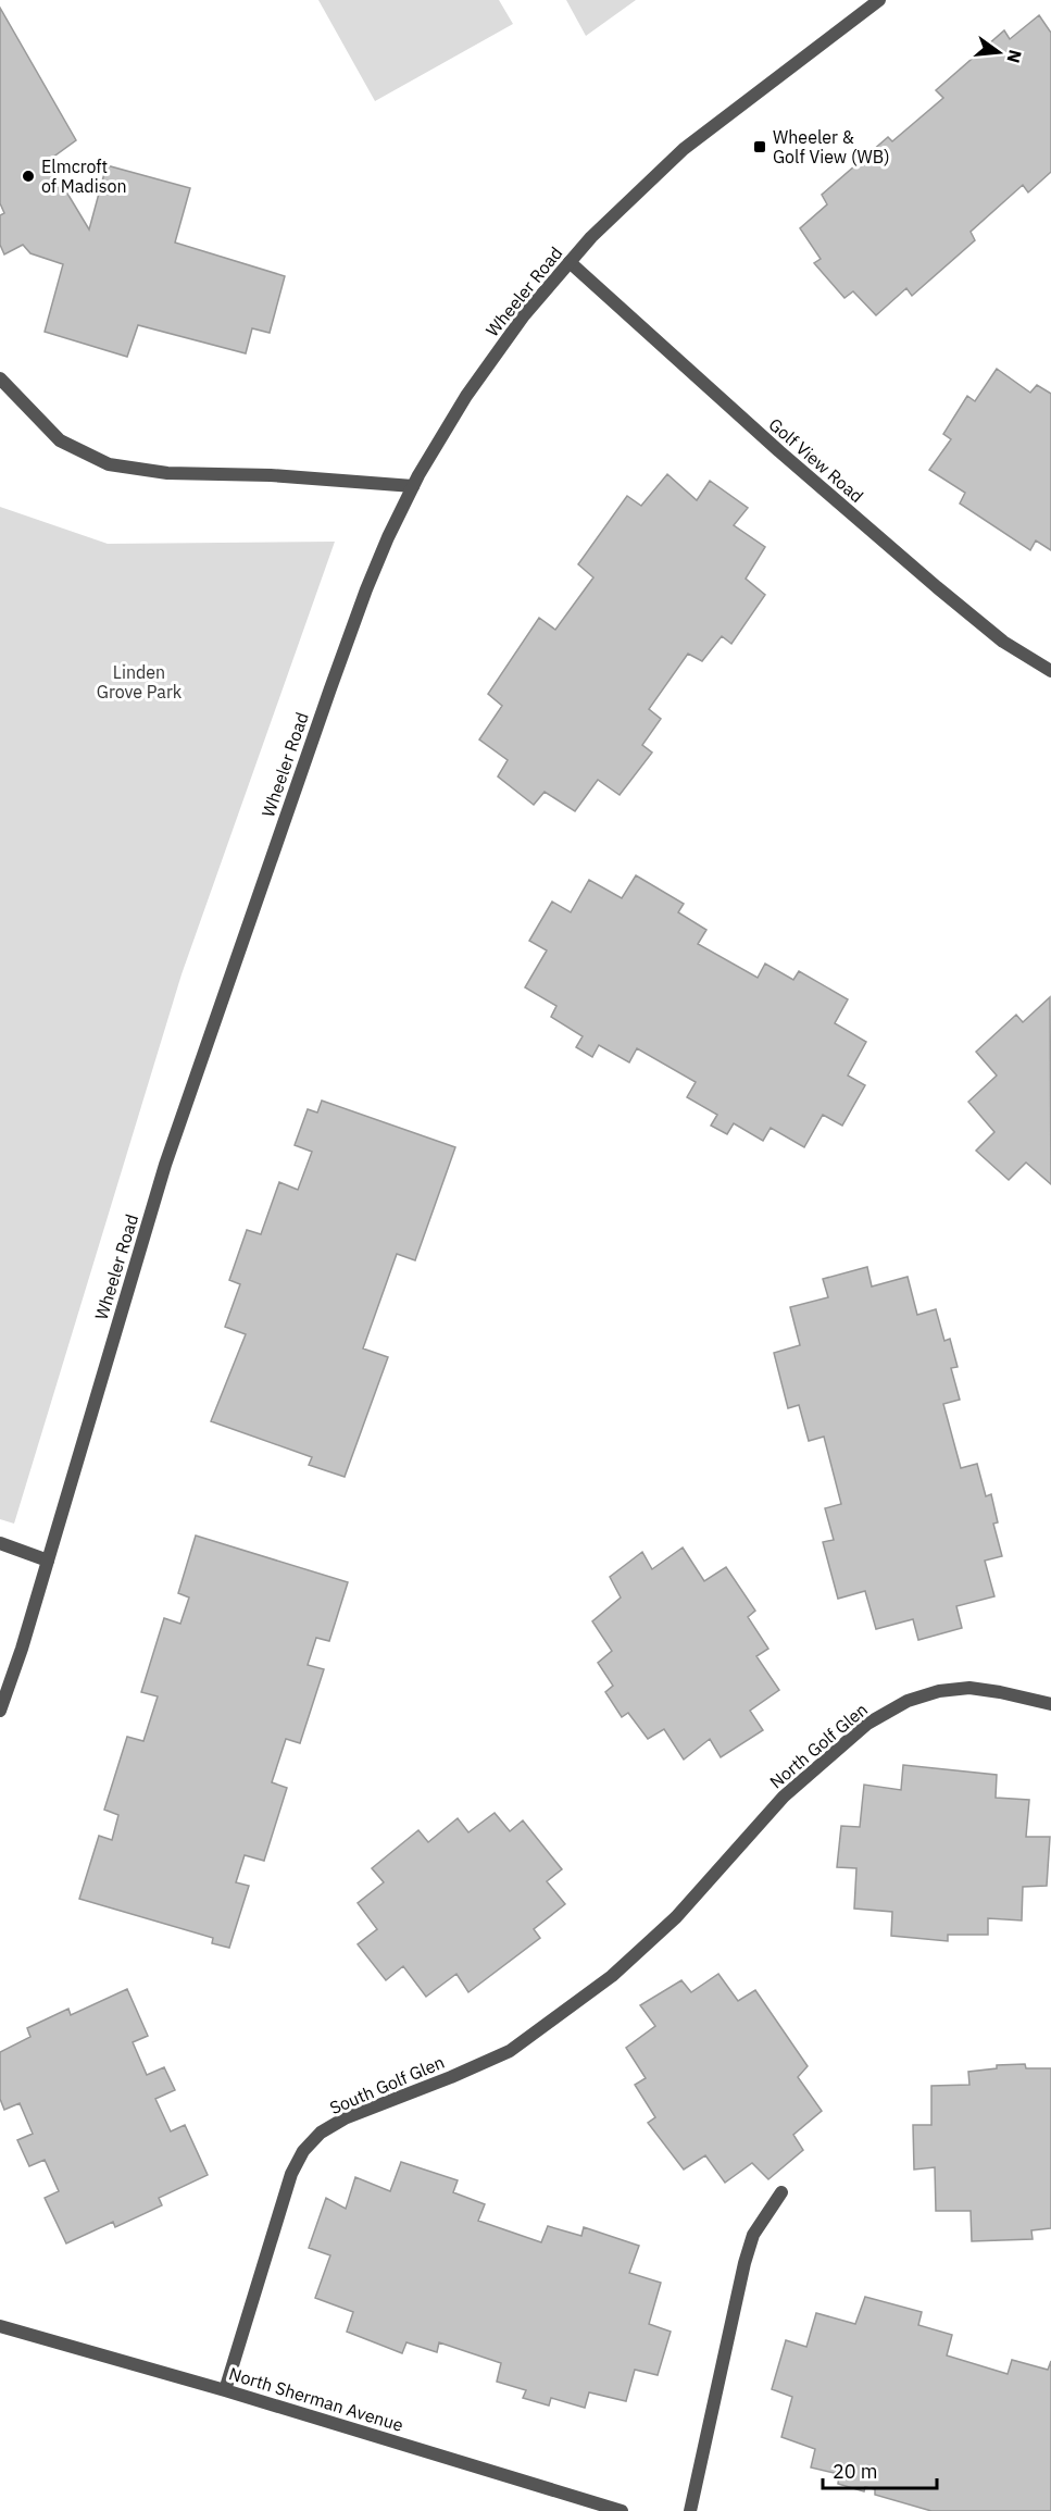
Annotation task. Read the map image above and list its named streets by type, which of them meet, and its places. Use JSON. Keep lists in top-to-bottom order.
{
  "streets": {
    "street": [
      "Wheeler Road",
      "Golf View Road",
      "North Golf Glen",
      "South Golf Glen",
      "North Sherman Avenue"
    ]
  },
  "crossings": [
    ["Wheeler Road", "Golf View Road"],
    ["North Golf Glen", "South Golf Glen"],
    ["South Golf Glen", "North Sherman Avenue"]
  ],
  "parks": ["Linden Grove Park"],
  "places": {
    "transit": ["Wheeler & Golf View (WB)"],
    "other": ["Elmcroft of Madison"]
  },
  "scale_bar": "20 m",
  "north": "right"
}
